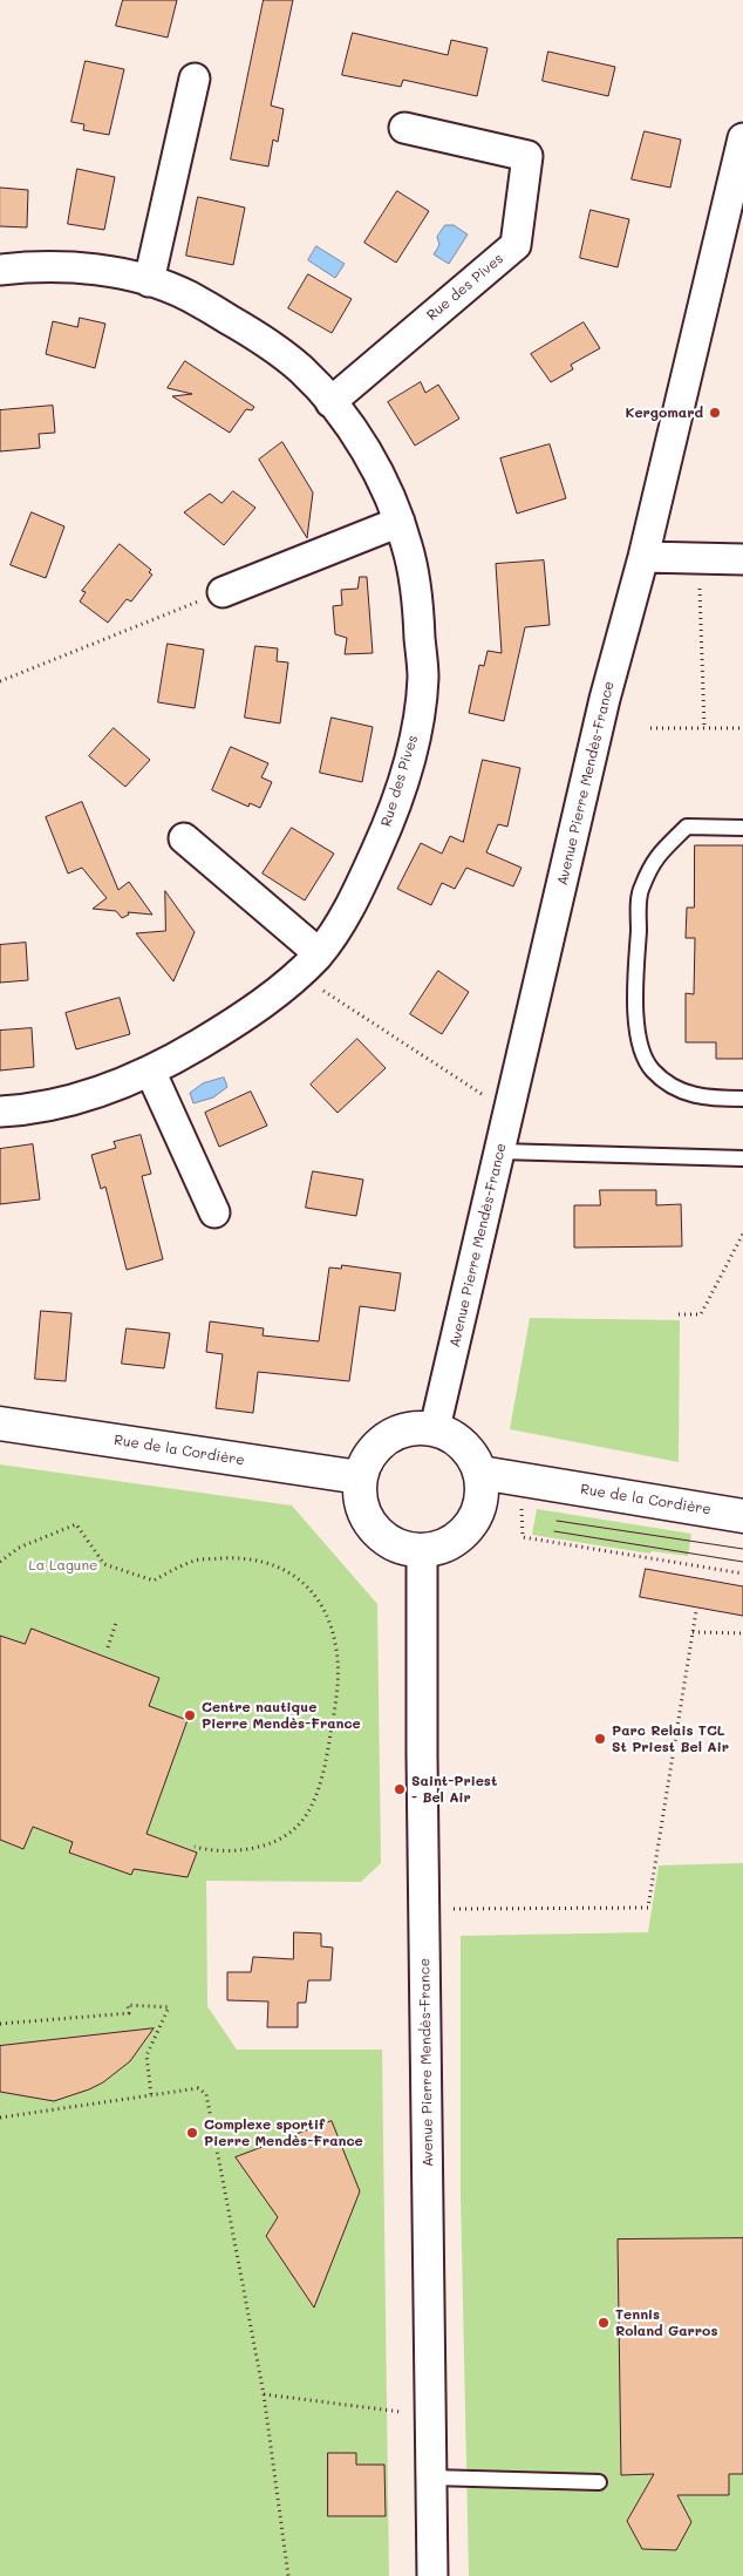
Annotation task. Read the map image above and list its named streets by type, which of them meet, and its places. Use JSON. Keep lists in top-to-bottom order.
{
  "streets": {
    "street": ["Rue des Pives", "Avenue Pierre Mendès-France", "Rue de la Cordière"]
  },
  "crossings": [
    ["Avenue Pierre Mendès-France", "Rue de la Cordière"]
  ],
  "parks": ["La Lagune"],
  "places": [
    "Kergomard",
    "Centre nautique Pierre Mendès-France",
    "Parc Relais TCL St Priest Bel Air",
    "Saint-Priest - Bel Air",
    "Complexe sportif Pierre Mendès-France",
    "Tennis Roland Garros"
  ]
}
